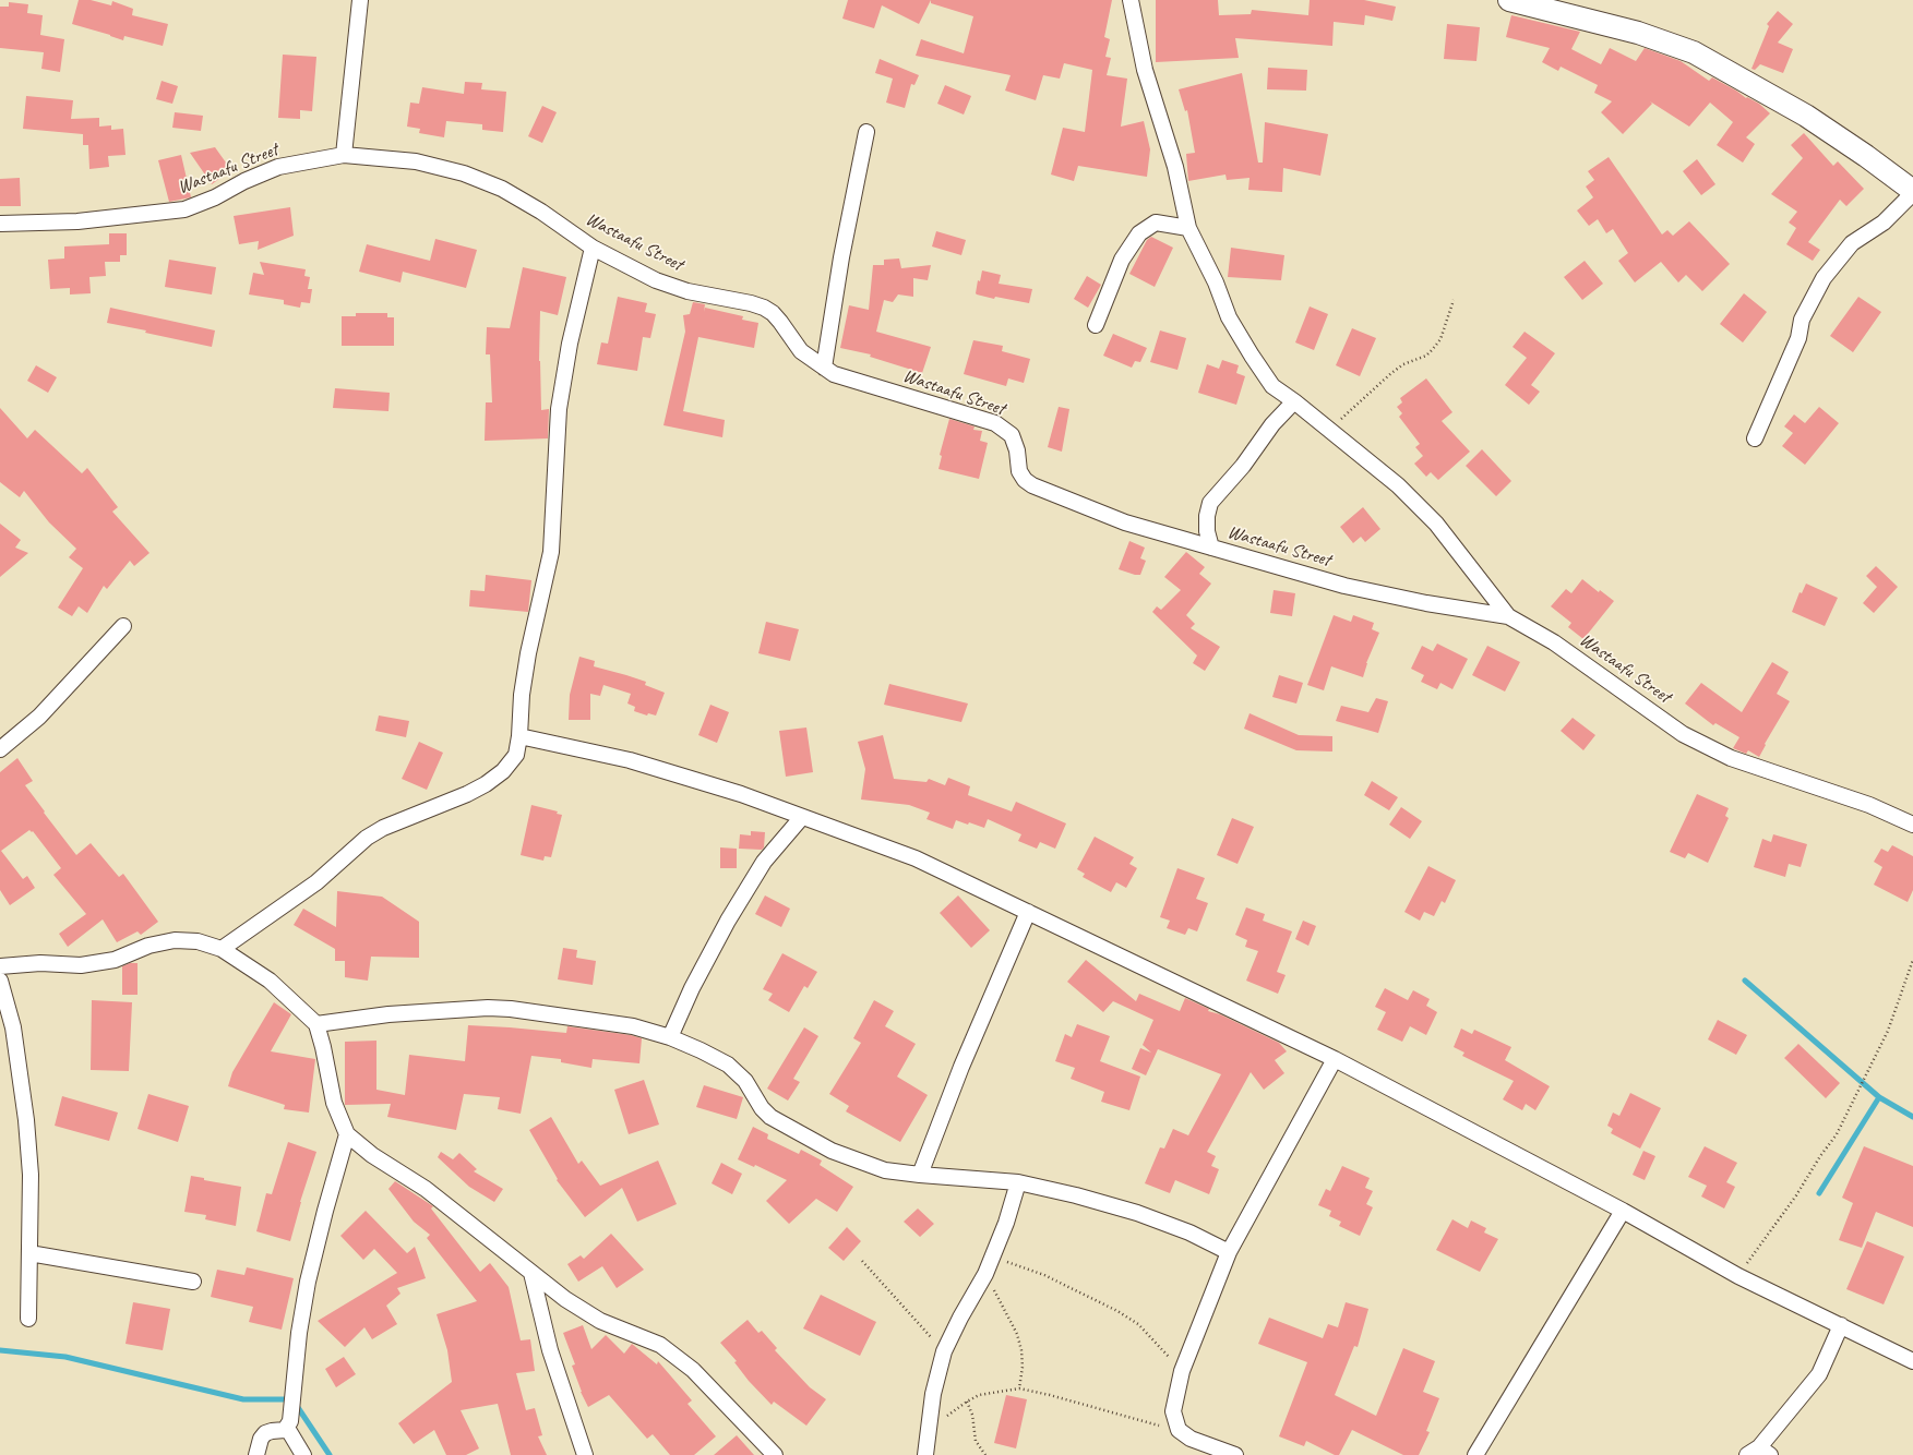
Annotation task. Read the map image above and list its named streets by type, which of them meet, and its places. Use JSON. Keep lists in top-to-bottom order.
{
  "streets": {
    "street": ["Wastaafu Street"]
  }
}
